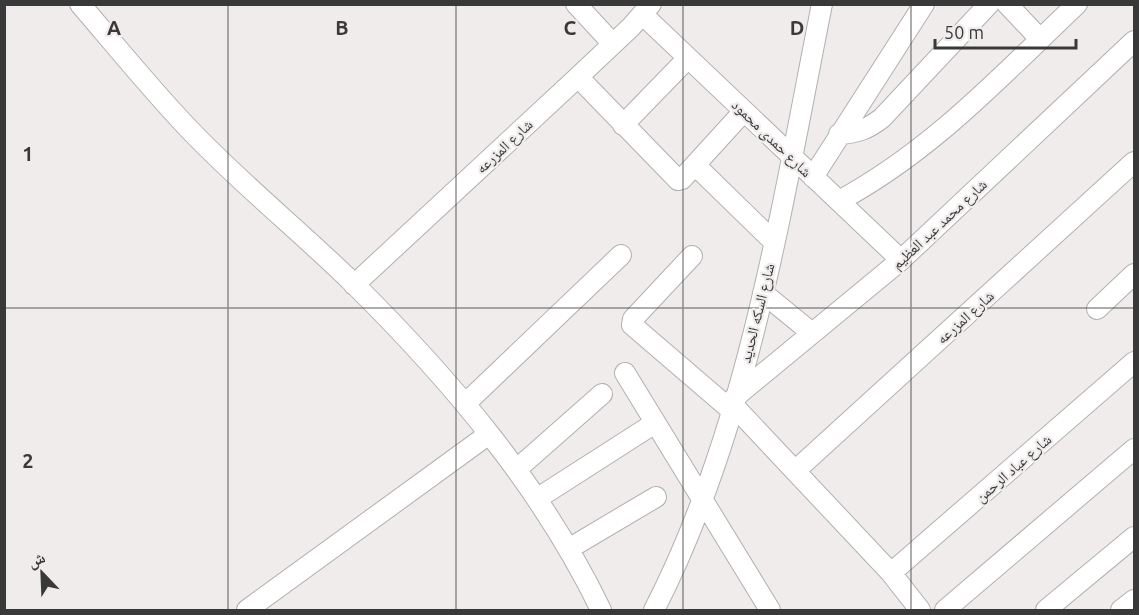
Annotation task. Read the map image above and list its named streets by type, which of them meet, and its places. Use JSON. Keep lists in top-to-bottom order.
{
  "streets": {
    "street": [
      "شارع حمدى محمود",
      "شارع المزرعه",
      "شارع محمد عبد العظيم",
      "شارع السكه الحديد",
      "شارع عباد الرحمن"
    ]
  },
  "crossings": [
    ["شارع حمدى محمود", "شارع المزرعه"],
    ["شارع حمدى محمود", "شارع محمد عبد العظيم"],
    ["شارع حمدى محمود", "شارع السكه الحديد"],
    ["شارع محمد عبد العظيم", "شارع السكه الحديد"]
  ],
  "scale_bar": "50 m",
  "north": "top left",
  "grid": {
    "columns": [
      "A",
      "B",
      "C",
      "D"
    ],
    "rows": ["1", "2"]
  }
}
